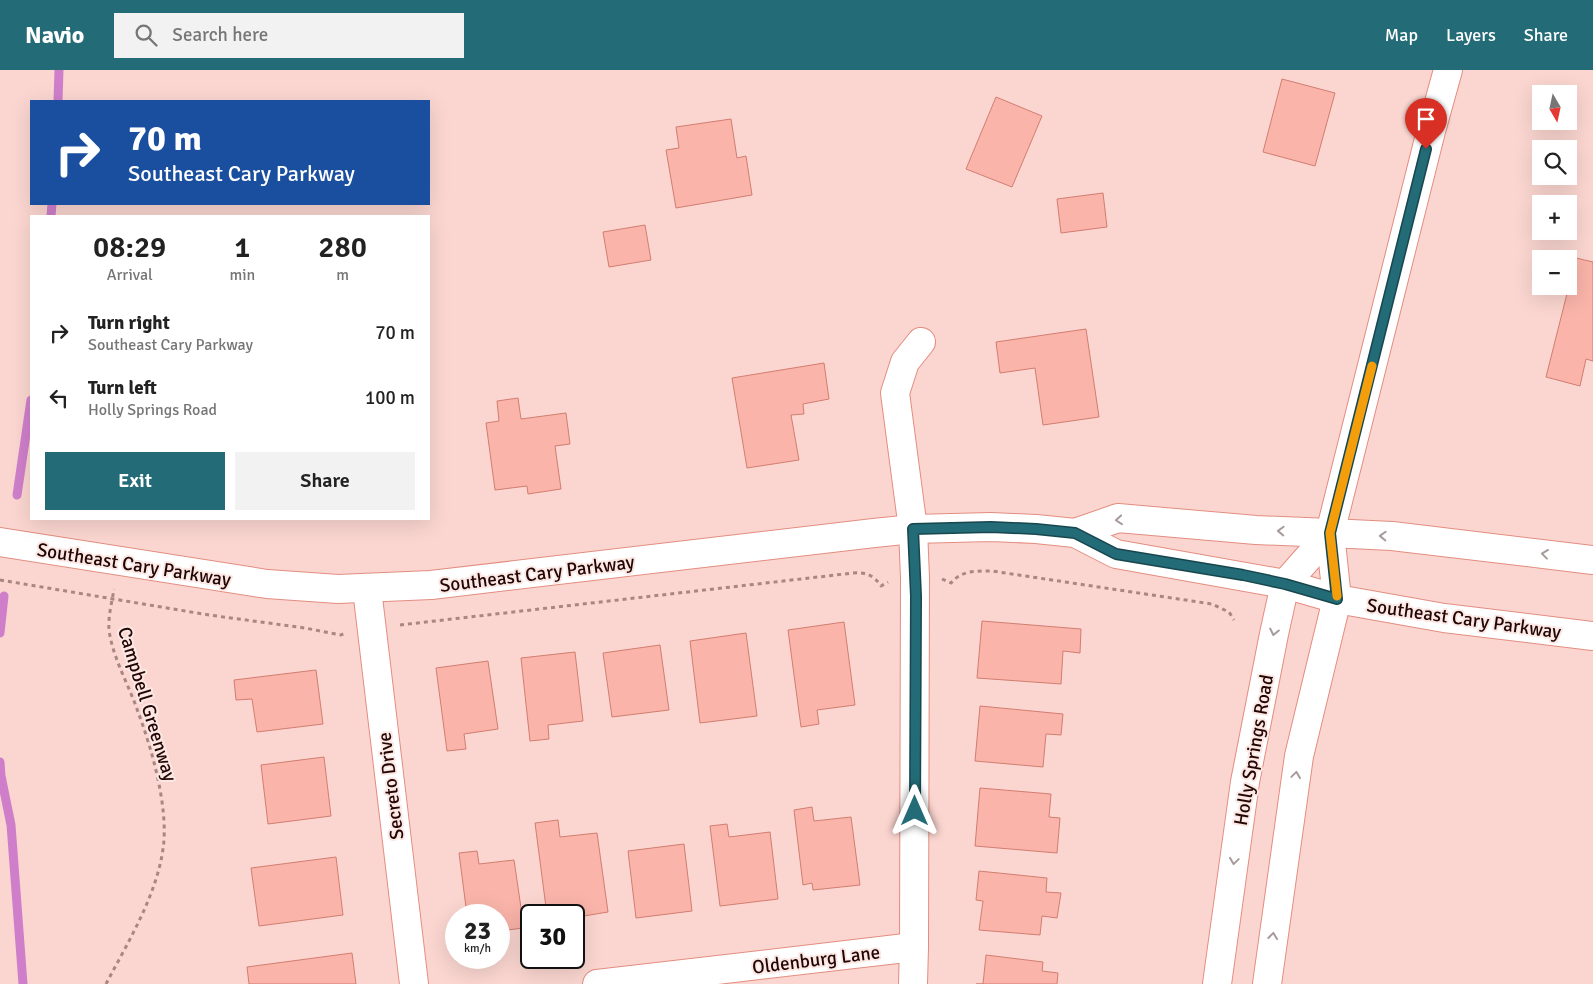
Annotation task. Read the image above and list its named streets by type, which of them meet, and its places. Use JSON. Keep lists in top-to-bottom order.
{
  "streets": {
    "street": [
      "Southeast Cary Parkway",
      "Holly Springs Road",
      "Secreto Drive",
      "Oldenburg Lane"
    ],
    "path": ["Campbell Greenway"]
  },
  "crossings": [
    ["Southeast Cary Parkway", "Holly Springs Road"],
    ["Southeast Cary Parkway", "Secreto Drive"]
  ],
  "north": "bottom",
  "page": {
    "header": "Navio",
    "search": "Search here",
    "nav": ["Map", "Layers", "Share"],
    "map_buttons": ["+", "−"],
    "turn": ["70 m", "Southeast Cary Parkway"],
    "eta": [
      "08:29",
      "Arrival",
      "1",
      "min",
      "280",
      "m"
    ],
    "list": [
      {
        "name": "Turn right",
        "note": "Southeast Cary Parkway",
        "value": "70 m"
      },
      {
        "name": "Turn left",
        "note": "Holly Springs Road",
        "value": "100 m"
      }
    ],
    "buttons": ["Exit", "Share"],
    "speed": "23 km/h",
    "limit": "30"
  }
}
